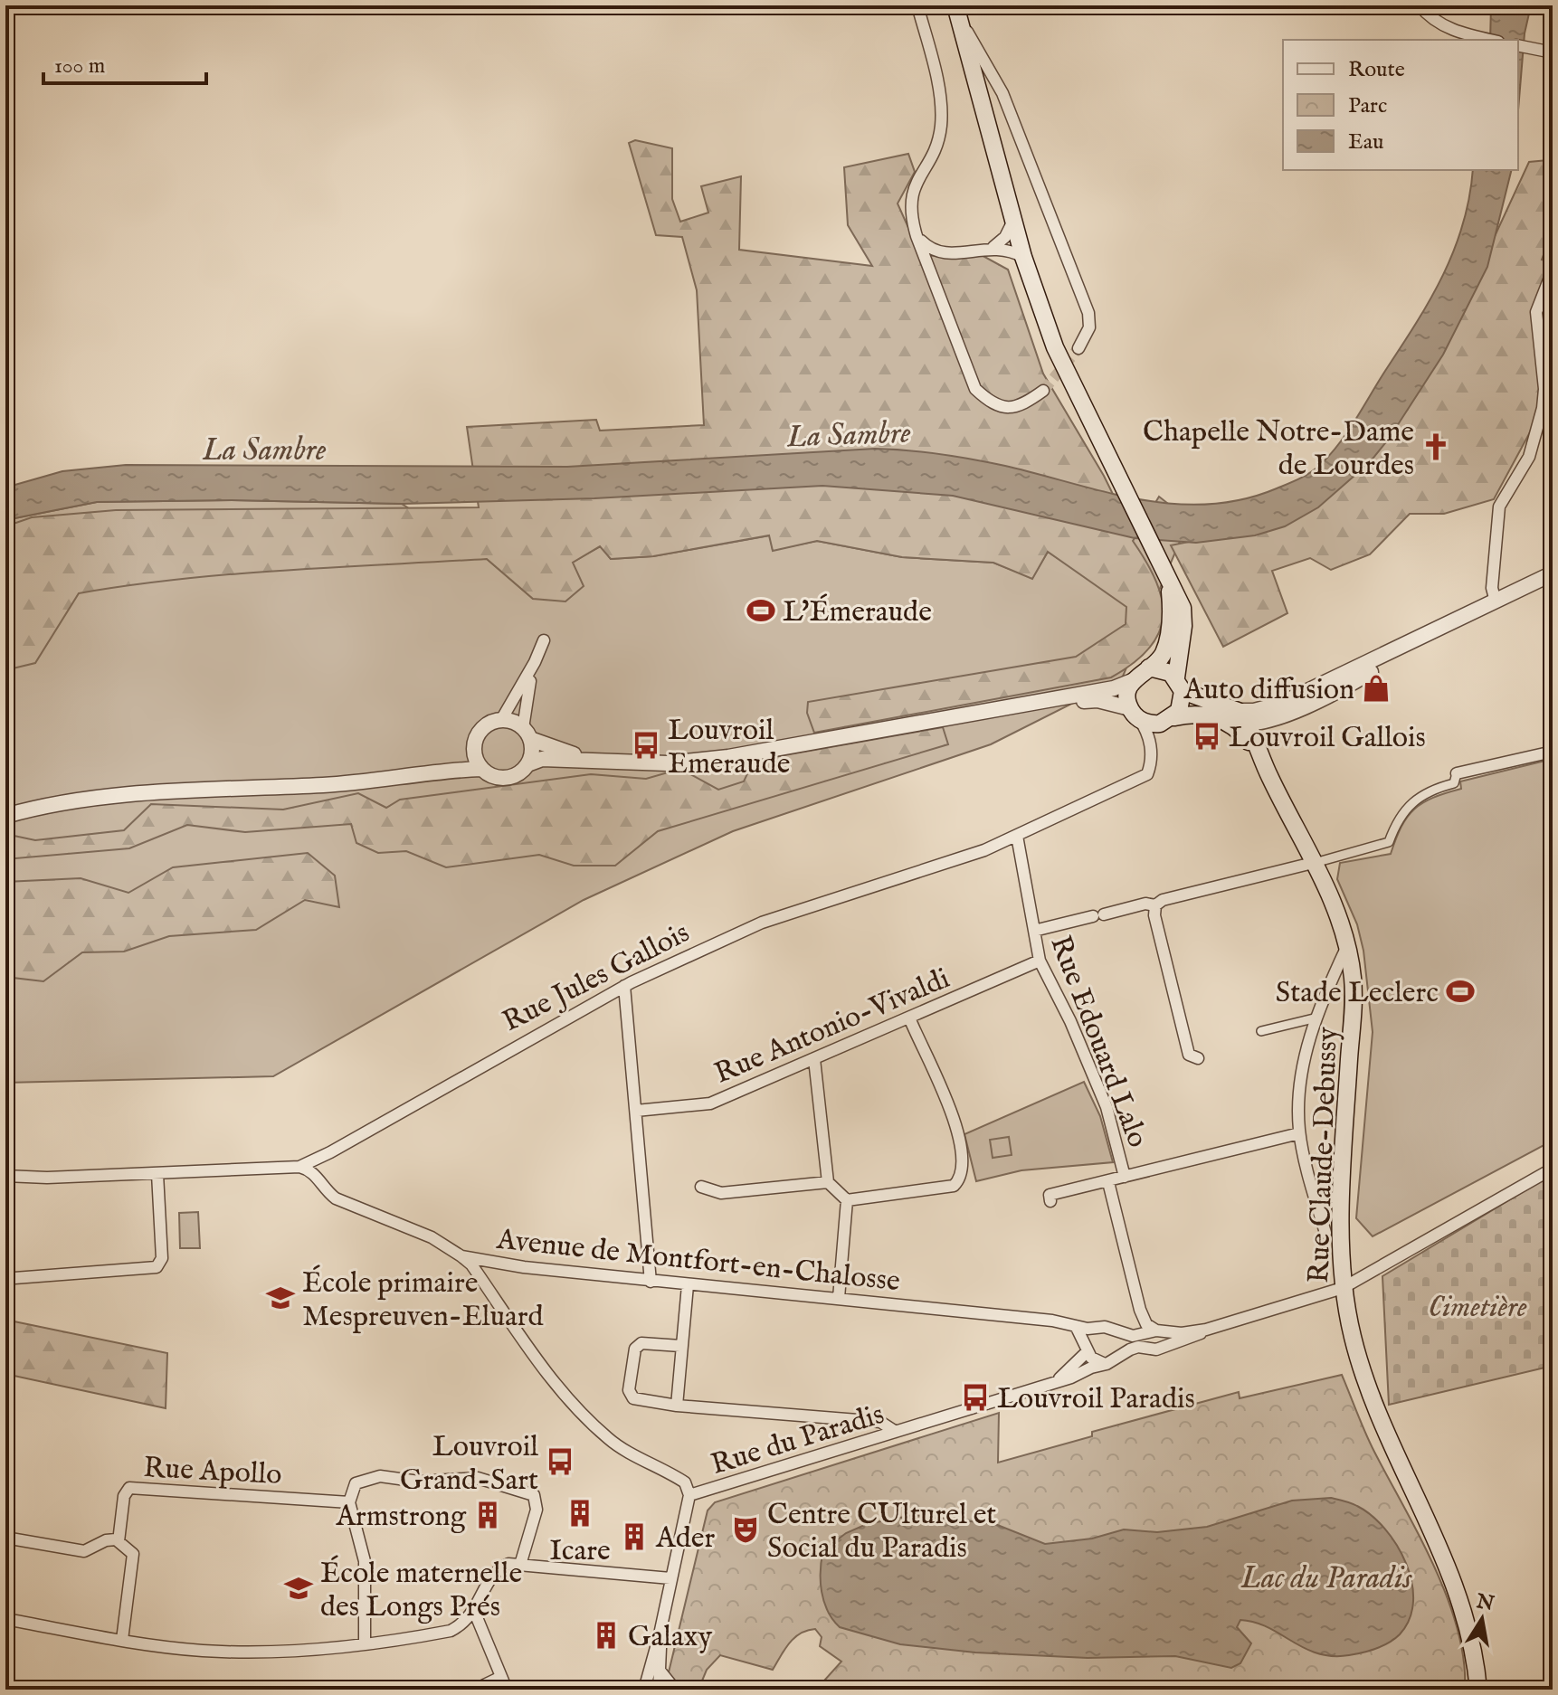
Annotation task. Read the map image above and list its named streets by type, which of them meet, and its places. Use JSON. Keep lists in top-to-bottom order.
{
  "streets": {
    "main road": ["Rue Claude-Debussy"],
    "street": [
      "Rue Jules Gallois",
      "Rue Antonio-Vivaldi",
      "Rue Edouard Lalo",
      "Avenue de Montfort-en-Chalosse",
      "Rue du Paradis",
      "Rue Apollo"
    ]
  },
  "crossings": [
    ["Rue Jules Gallois", "Rue Edouard Lalo"],
    ["Rue Jules Gallois", "Avenue de Montfort-en-Chalosse"],
    ["Rue Antonio-Vivaldi", "Rue Edouard Lalo"],
    ["Avenue de Montfort-en-Chalosse", "Rue du Paradis"]
  ],
  "water": ["La Sambre", "Lac du Paradis"],
  "parks": ["Cimetière"],
  "places": {
    "church": ["Chapelle Notre-Dame de Lourdes"],
    "sports": ["L'Émeraude", "Stade Leclerc"],
    "shop": ["Auto diffusion"],
    "bus stop": [
      "Louvroil Gallois",
      "Louvroil Emeraude",
      "Louvroil Paradis",
      "Louvroil Grand-Sart"
    ],
    "school or university": ["École primaire Mespreuven-Eluard", "École maternelle des Longs Prés"],
    "building": [
      "Icare",
      "Armstrong",
      "Ader",
      "Galaxy"
    ],
    "theatre": ["Centre CUlturel et Social du Paradis"]
  },
  "legend": ["Route", "Parc", "Eau"],
  "scale_bar": "100 m",
  "north": "top"
}
